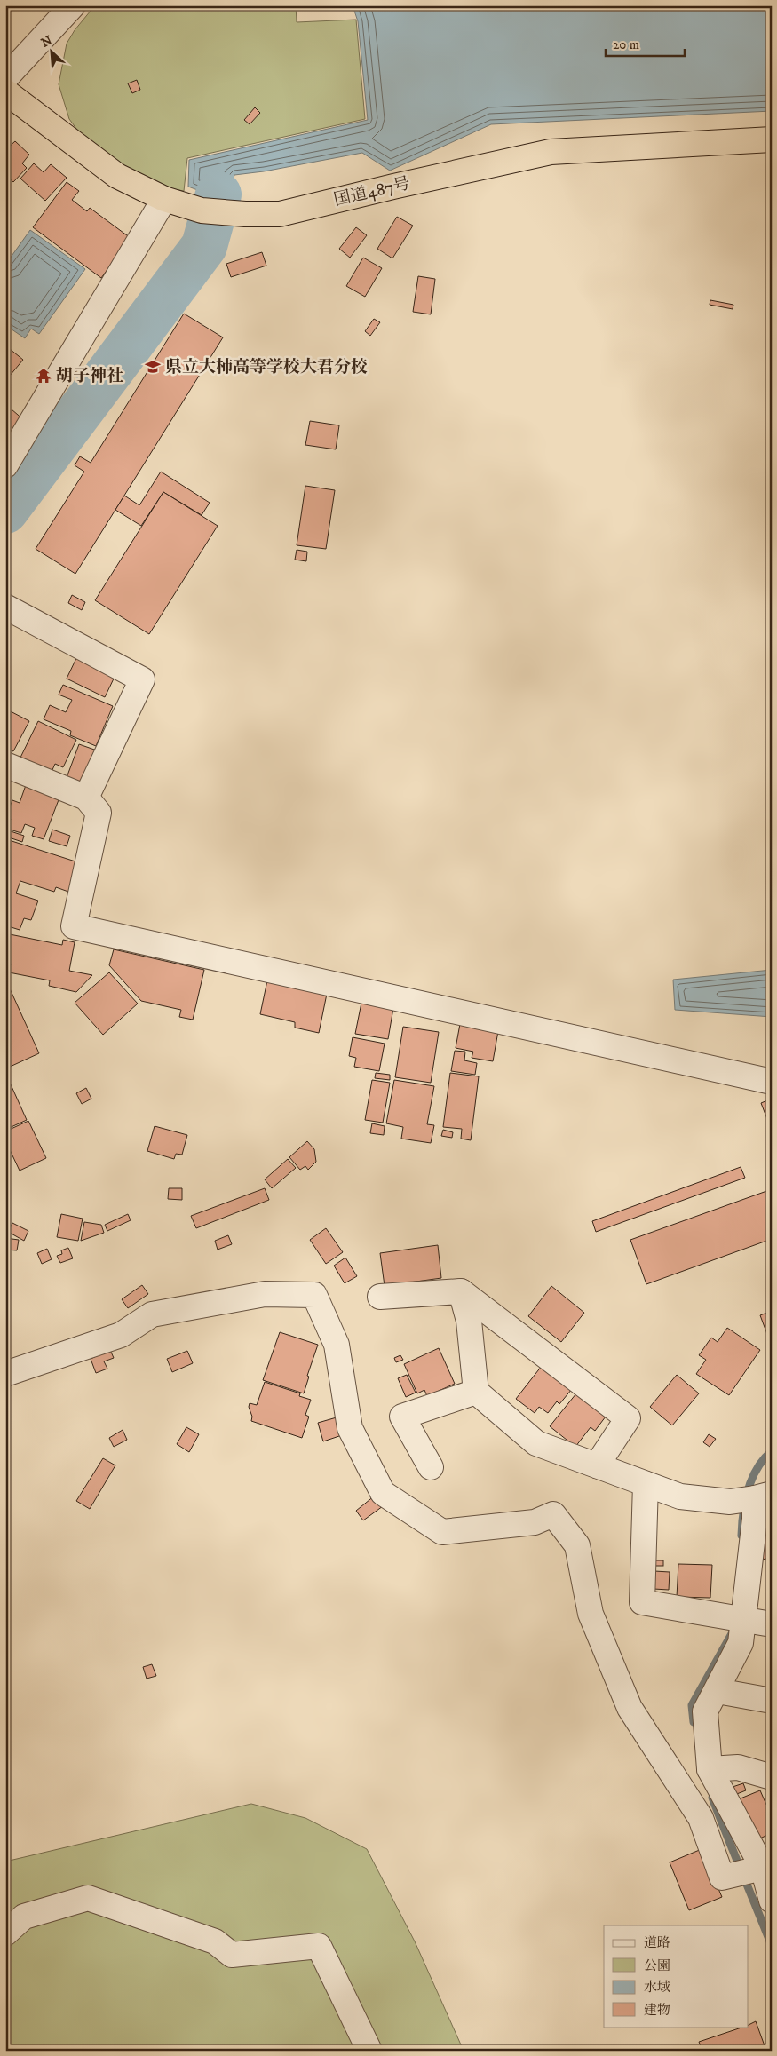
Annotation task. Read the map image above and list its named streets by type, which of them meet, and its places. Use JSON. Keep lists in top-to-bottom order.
{
  "streets": {
    "highway": ["国道487号"]
  },
  "places": {
    "school or university": ["県立大柿高等学校大君分校"],
    "temple": ["胡子神社"]
  },
  "legend": [
    "道路",
    "公園",
    "水域",
    "建物"
  ],
  "scale_bar": "20 m",
  "north": "top left"
}
